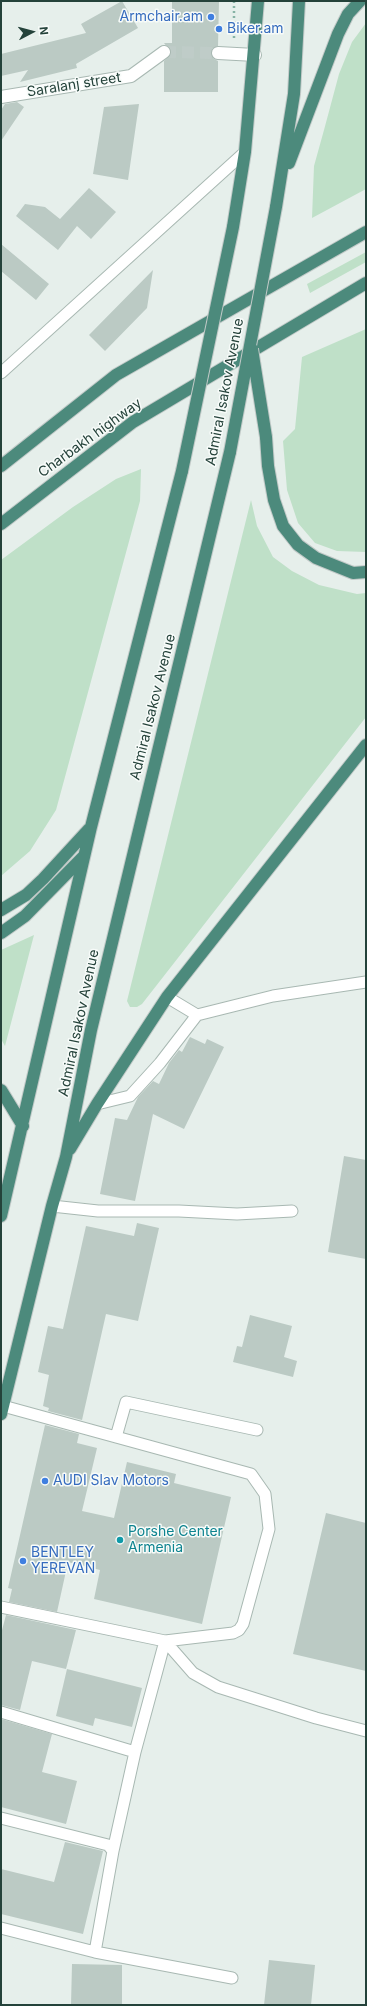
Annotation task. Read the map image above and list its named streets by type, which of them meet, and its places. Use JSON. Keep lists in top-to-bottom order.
{
  "streets": {
    "highway": ["Admiral Isakov Avenue", "Charbakh highway"],
    "street": ["Saralanj street"]
  },
  "places": [
    "Armchair.am",
    "Biker.am",
    "AUDI Slav Motors",
    "Porshe Center Armenia",
    "BENTLEY YEREVAN"
  ],
  "north": "right"
}
